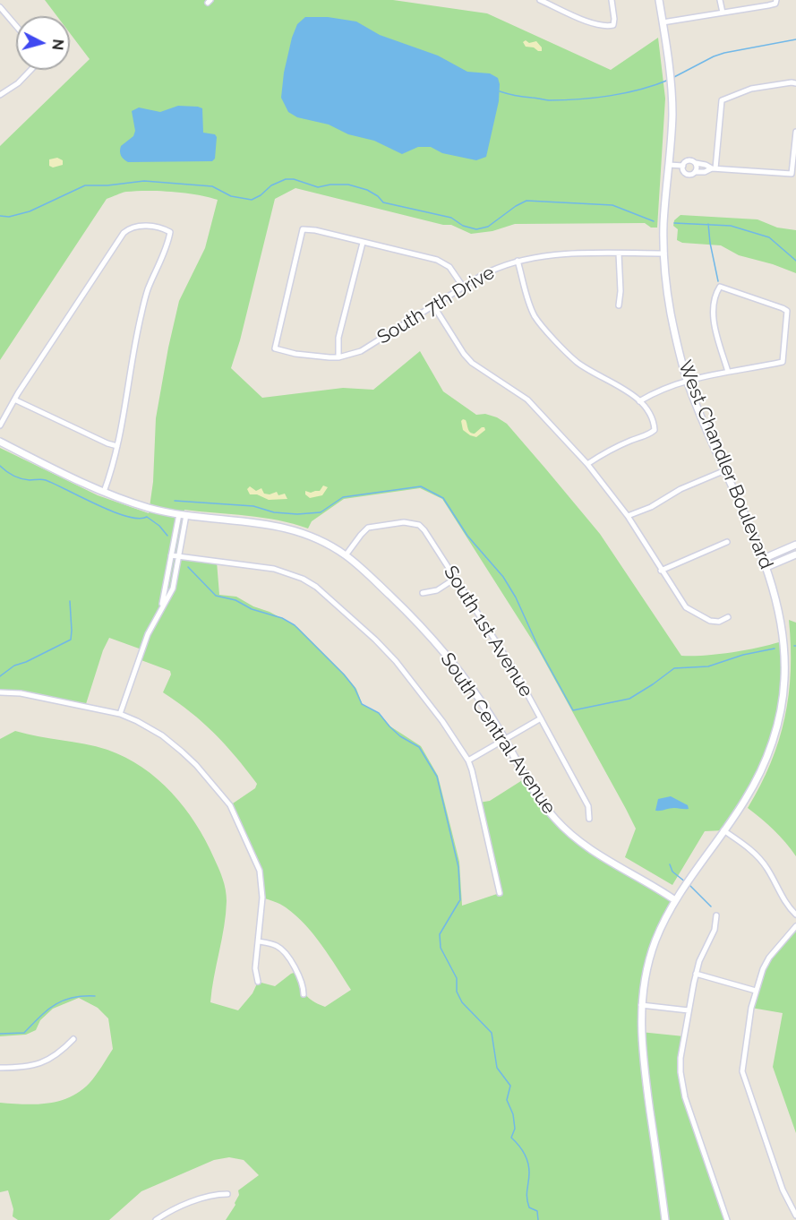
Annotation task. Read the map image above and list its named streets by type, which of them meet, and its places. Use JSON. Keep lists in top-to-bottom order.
{
  "streets": {
    "main road": ["West Chandler Boulevard", "South Central Avenue"],
    "street": ["South 7th Drive", "South 1st Avenue"]
  },
  "crossings": [
    ["South 7th Drive", "West Chandler Boulevard"],
    ["West Chandler Boulevard", "South Central Avenue"],
    ["South 1st Avenue", "South Central Avenue"]
  ],
  "north": "right"
}
